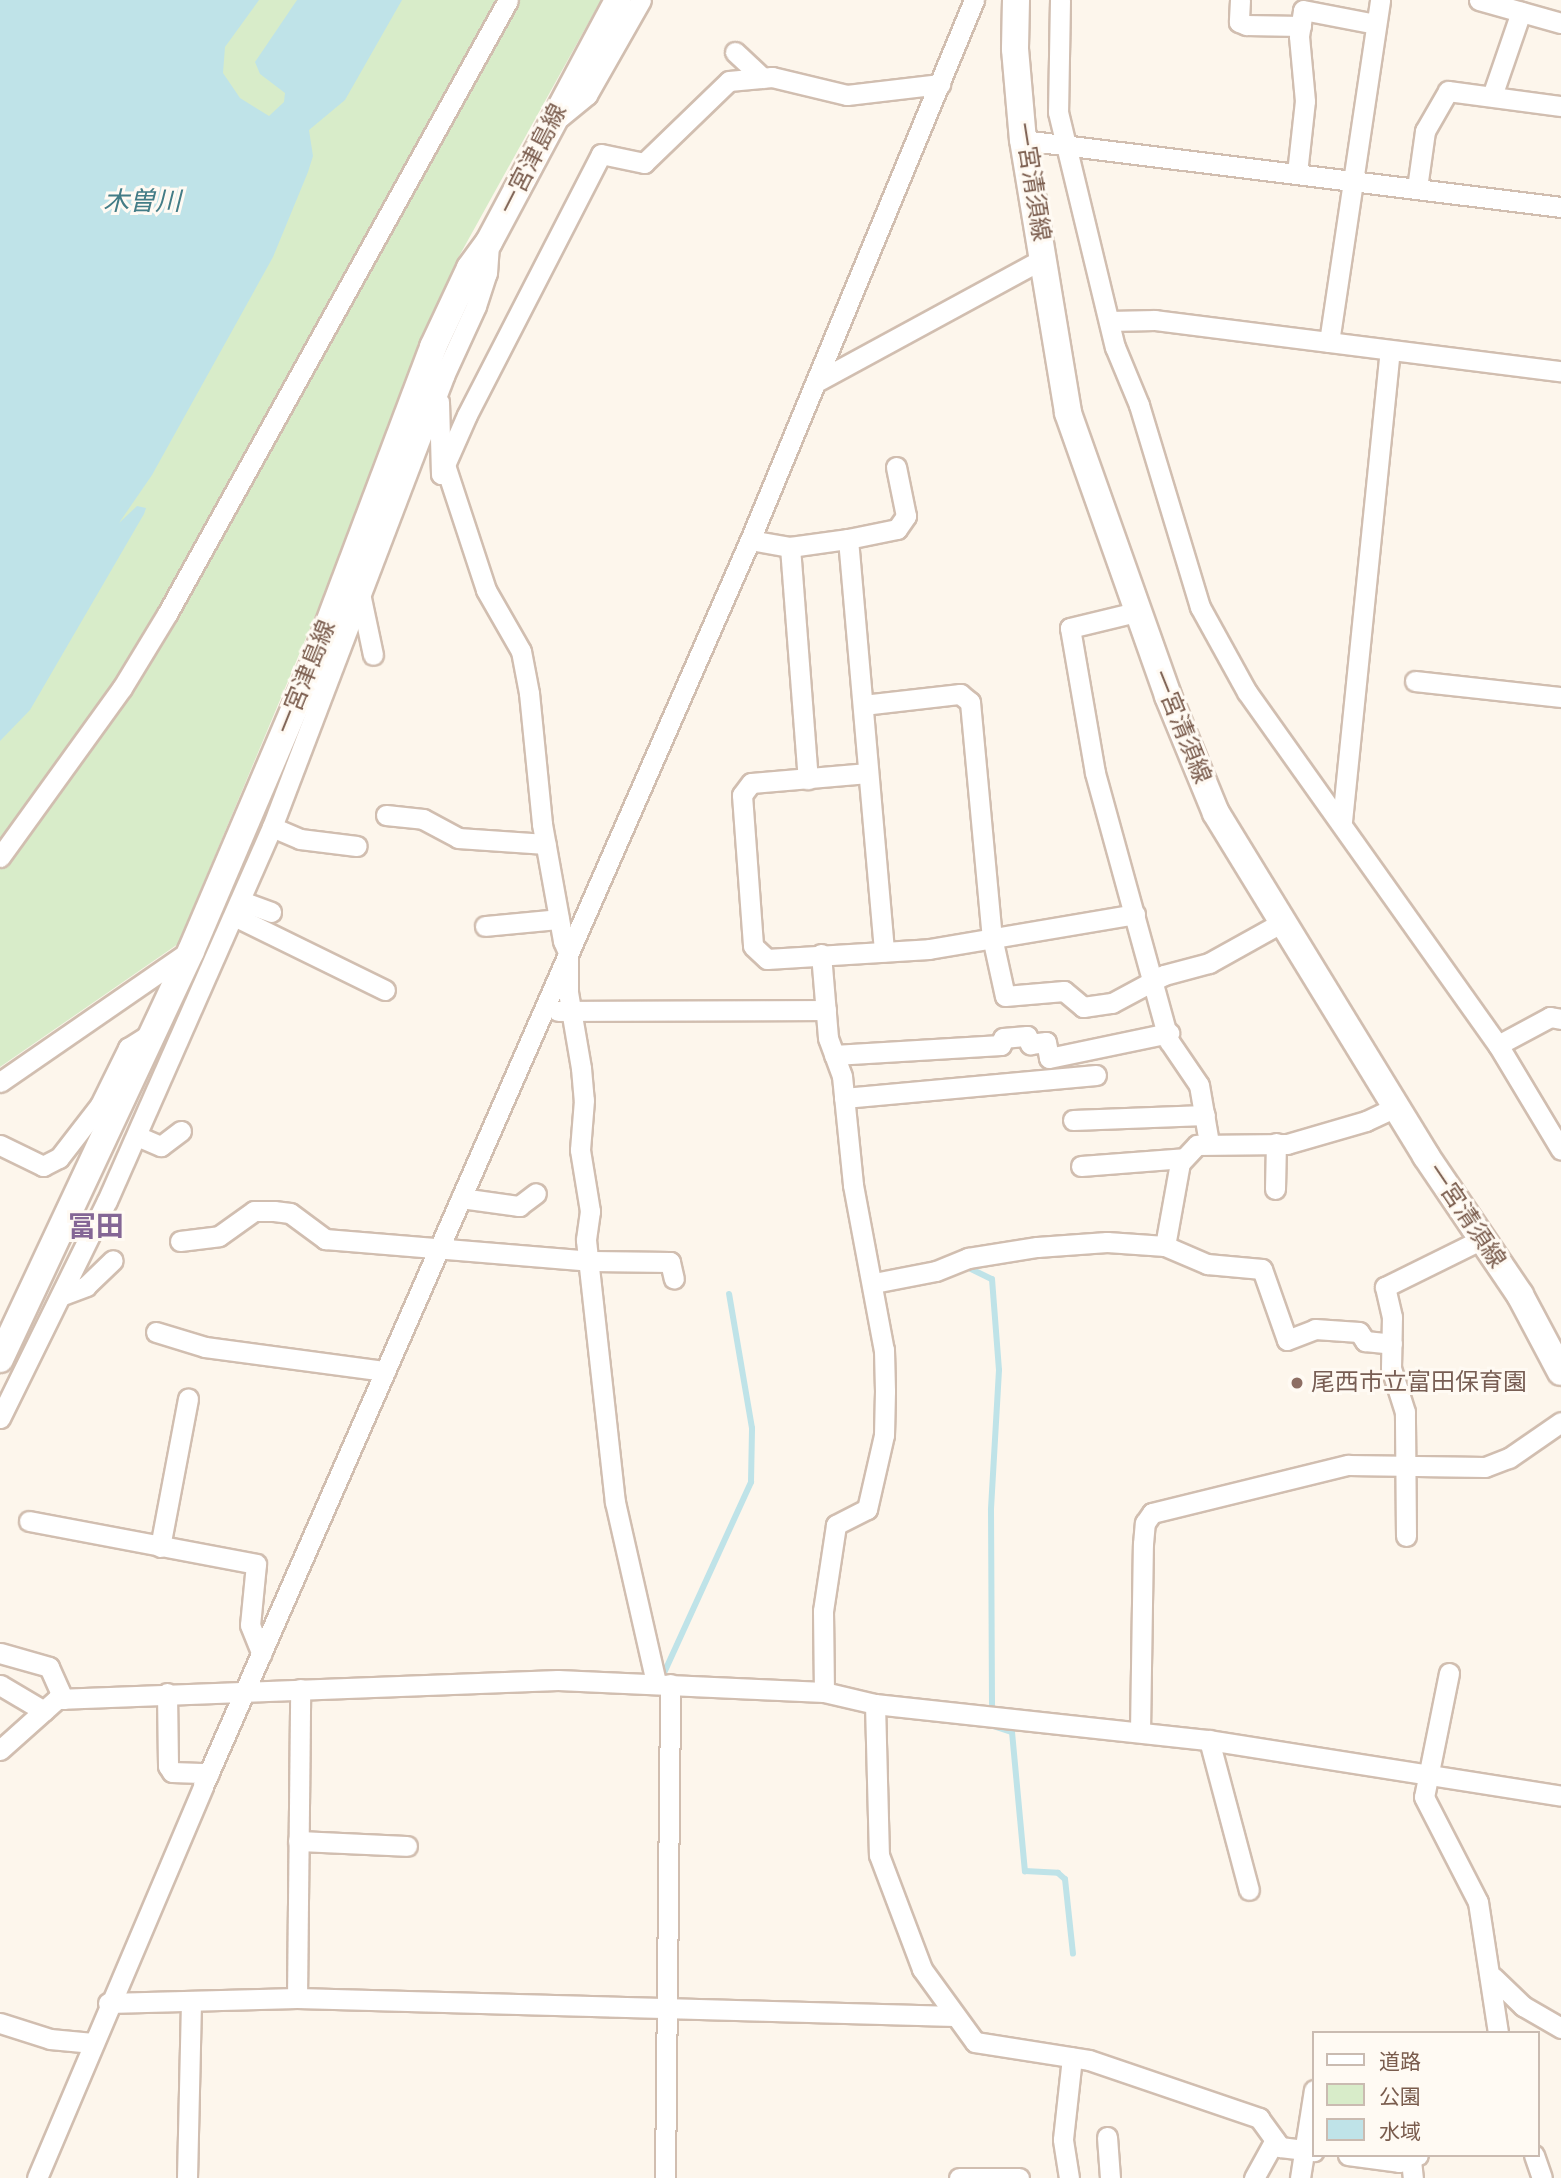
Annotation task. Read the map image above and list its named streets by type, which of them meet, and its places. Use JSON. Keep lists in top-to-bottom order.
{
  "streets": {
    "main road": ["一宮津島線", "一宮清須線"]
  },
  "districts": ["冨田"],
  "water": ["木曽川"],
  "places": ["尾西市立富田保育園"],
  "legend": ["道路", "公園", "水域"]
}
